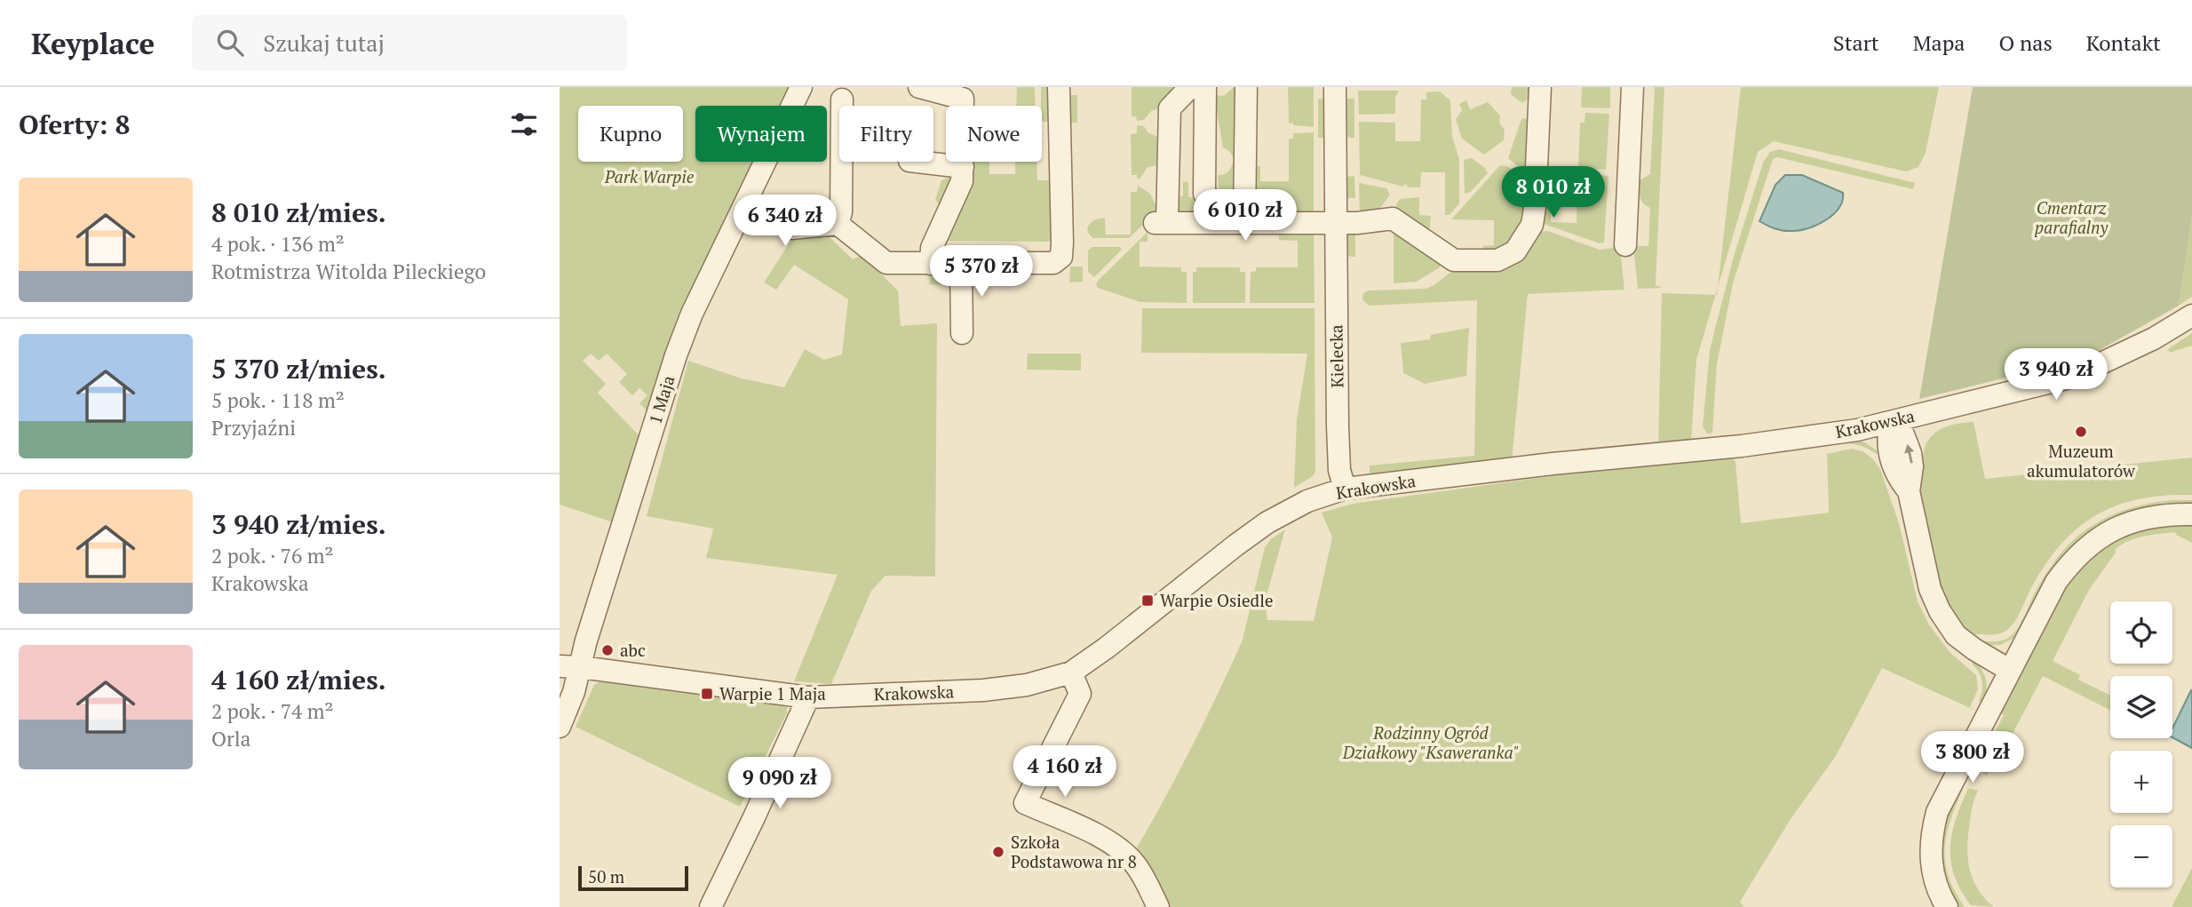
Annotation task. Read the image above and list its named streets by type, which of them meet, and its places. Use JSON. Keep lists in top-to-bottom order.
{
  "streets": {
    "street": ["Kielecka", "1 Maja", "Krakowska"]
  },
  "crossings": [
    ["Kielecka", "Krakowska"],
    ["1 Maja", "Krakowska"]
  ],
  "parks": ["Park Warpie", "Cmentarz parafialny", "Rodzinny Ogród Działkowy \"Ksaweranka\""],
  "places": {
    "other": ["Muzeum akumulatorów", "abc", "Szkoła Podstawowa nr 8"],
    "transit": ["Warpie Osiedle", "Warpie 1 Maja"]
  },
  "scale_bar": "50 m",
  "page": {
    "header": "Keyplace",
    "search": "Szukaj tutaj",
    "nav": [
      "Start",
      "Mapa",
      "O nas",
      "Kontakt"
    ],
    "heading": "Oferty: 8",
    "chip": [
      "Kupno",
      "Wynajem",
      "Filtry",
      "Nowe"
    ],
    "list": [
      {
        "name": "8 010 zł/mies.",
        "note": "4 pok. · 136 m² · Rotmistrza Witolda Pileckiego"
      },
      {
        "name": "5 370 zł/mies.",
        "note": "5 pok. · 118 m² · Przyjaźni"
      },
      {
        "name": "3 940 zł/mies.",
        "note": "2 pok. · 76 m² · Krakowska"
      },
      {
        "name": "4 160 zł/mies.",
        "note": "2 pok. · 74 m² · Orla"
      }
    ],
    "price": [
      "8 010 zł",
      "6 010 zł",
      "6 340 zł",
      "5 370 zł",
      "3 940 zł",
      "3 800 zł",
      "4 160 zł",
      "9 090 zł"
    ],
    "map_buttons": ["+", "−"],
    "scale": "50 m"
  }
}
